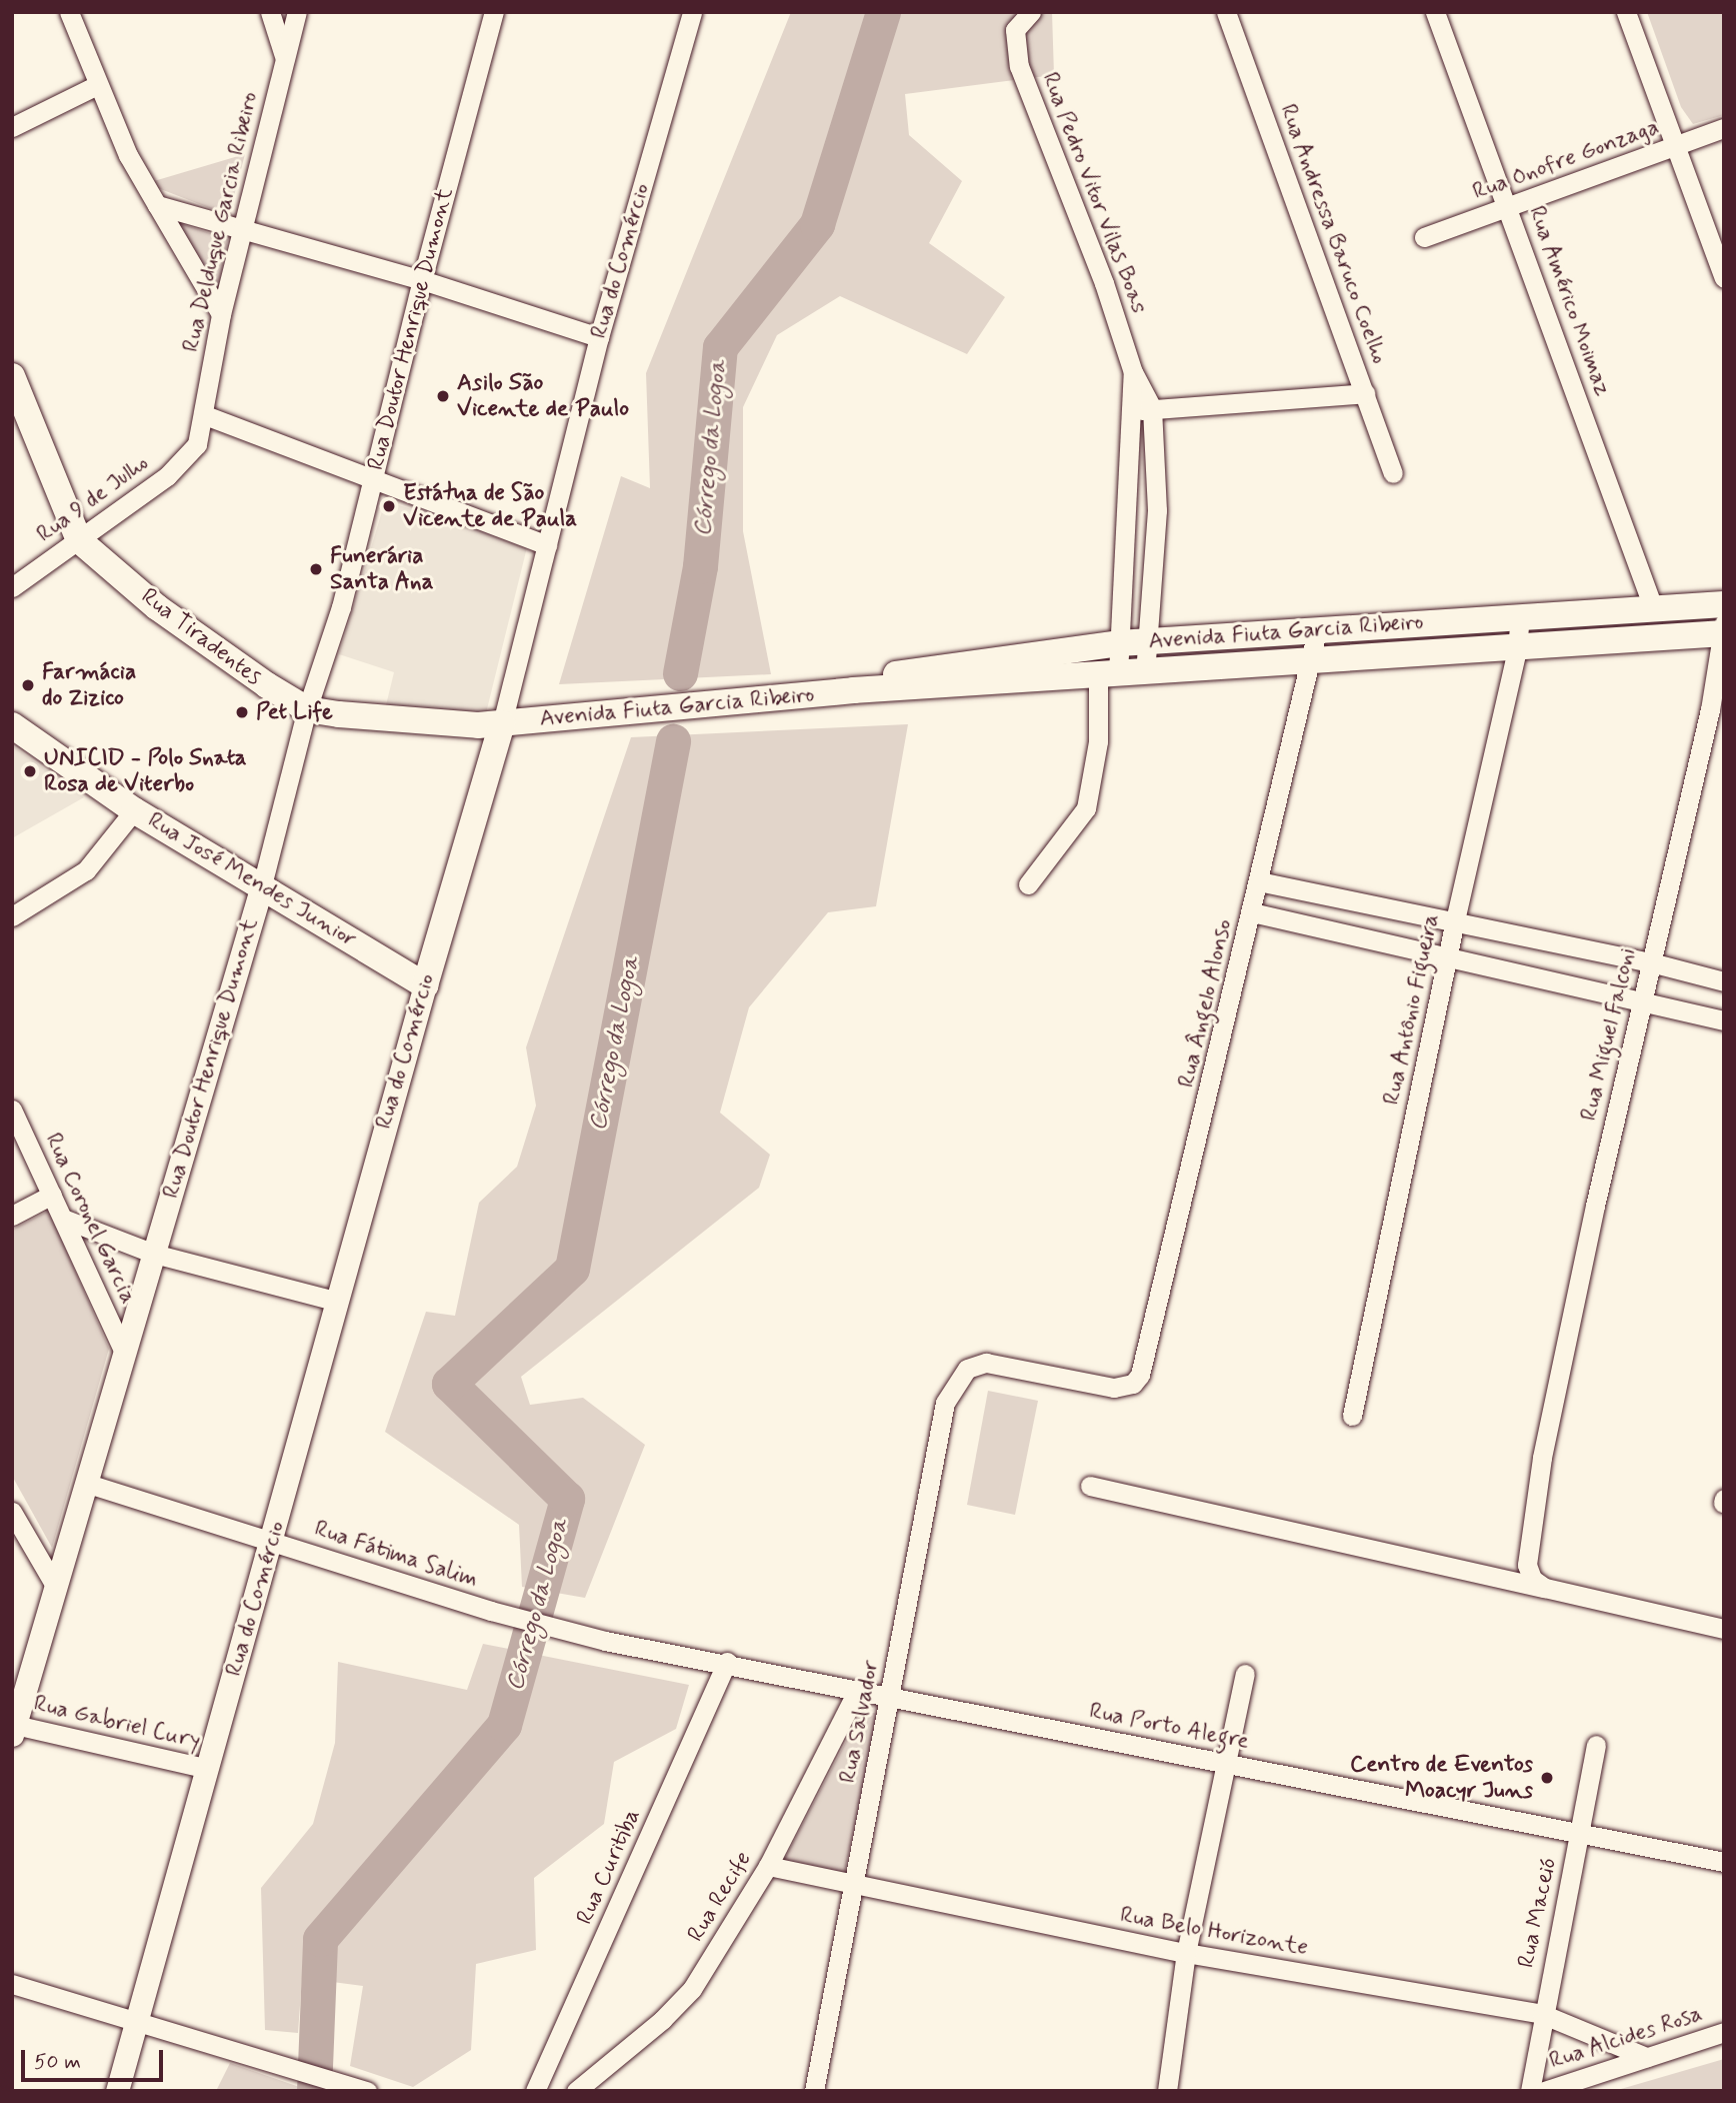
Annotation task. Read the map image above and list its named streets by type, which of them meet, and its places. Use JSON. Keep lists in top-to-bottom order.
{
  "streets": {
    "main road": [
      "Rua do Comércio",
      "Avenida Fiuta Garcia Ribeiro",
      "Rua Tiradentes",
      "Rua José Mendes Junior"
    ],
    "street": [
      "Rua Onofre Gonzaga",
      "Rua Pedro Vitor Vilas Boas",
      "Rua Delduque Garcia Ribeiro",
      "Rua Andressa Baruco Coelho",
      "Rua Américo Moimaz",
      "Rua Doutor Henrique Dumont",
      "Rua 9 de Julho",
      "Rua Ângelo Alonso",
      "Rua Antônio Figueira",
      "Rua Miguel Falconi",
      "Rua Coronel Garcia",
      "Rua Fátima Salim",
      "Rua Salvador",
      "Rua Gabriel Cury",
      "Rua Porto Alegre",
      "Rua Curitiba",
      "Rua Recife",
      "Rua Maceió",
      "Rua Belo Horizonte",
      "Rua Alcides Rosa"
    ]
  },
  "crossings": [
    ["Rua Onofre Gonzaga", "Rua Américo Moimaz"],
    ["Rua Pedro Vitor Vilas Boas", "Avenida Fiuta Garcia Ribeiro"],
    ["Rua Delduque Garcia Ribeiro", "Rua 9 de Julho"],
    ["Rua do Comércio", "Avenida Fiuta Garcia Ribeiro"],
    ["Rua do Comércio", "Rua Tiradentes"],
    ["Rua do Comércio", "Rua José Mendes Junior"],
    ["Rua do Comércio", "Rua Fátima Salim"],
    ["Rua do Comércio", "Rua Gabriel Cury"],
    ["Rua Américo Moimaz", "Avenida Fiuta Garcia Ribeiro"],
    ["Rua Doutor Henrique Dumont", "Rua Tiradentes"],
    ["Rua Doutor Henrique Dumont", "Rua José Mendes Junior"],
    ["Rua Doutor Henrique Dumont", "Rua Coronel Garcia"],
    ["Rua Doutor Henrique Dumont", "Rua Fátima Salim"],
    ["Rua Doutor Henrique Dumont", "Rua Gabriel Cury"],
    ["Rua 9 de Julho", "Rua Tiradentes"],
    ["Avenida Fiuta Garcia Ribeiro", "Rua Tiradentes"],
    ["Avenida Fiuta Garcia Ribeiro", "Rua Ângelo Alonso"],
    ["Avenida Fiuta Garcia Ribeiro", "Rua Antônio Figueira"],
    ["Avenida Fiuta Garcia Ribeiro", "Rua Miguel Falconi"],
    ["Rua Ângelo Alonso", "Rua Salvador"],
    ["Rua Fátima Salim", "Rua Porto Alegre"],
    ["Rua Salvador", "Rua Porto Alegre"],
    ["Rua Salvador", "Rua Belo Horizonte"],
    ["Rua Porto Alegre", "Rua Curitiba"],
    ["Rua Porto Alegre", "Rua Recife"],
    ["Rua Porto Alegre", "Rua Maceió"],
    ["Rua Recife", "Rua Belo Horizonte"],
    ["Rua Maceió", "Rua Belo Horizonte"],
    ["Rua Belo Horizonte", "Rua Alcides Rosa"]
  ],
  "water": ["Córrego da Logoa"],
  "places": [
    "Asilo São Vicente de Paulo",
    "Estátua de São Vicente de Paula",
    "Funerária Santa Ana",
    "Farmácia do Zizico",
    "Pet Life",
    "UNICID - Polo Snata Rosa de Viterbo",
    "Centro de Eventos Moacyr Juns"
  ],
  "scale_bar": "50 m"
}
